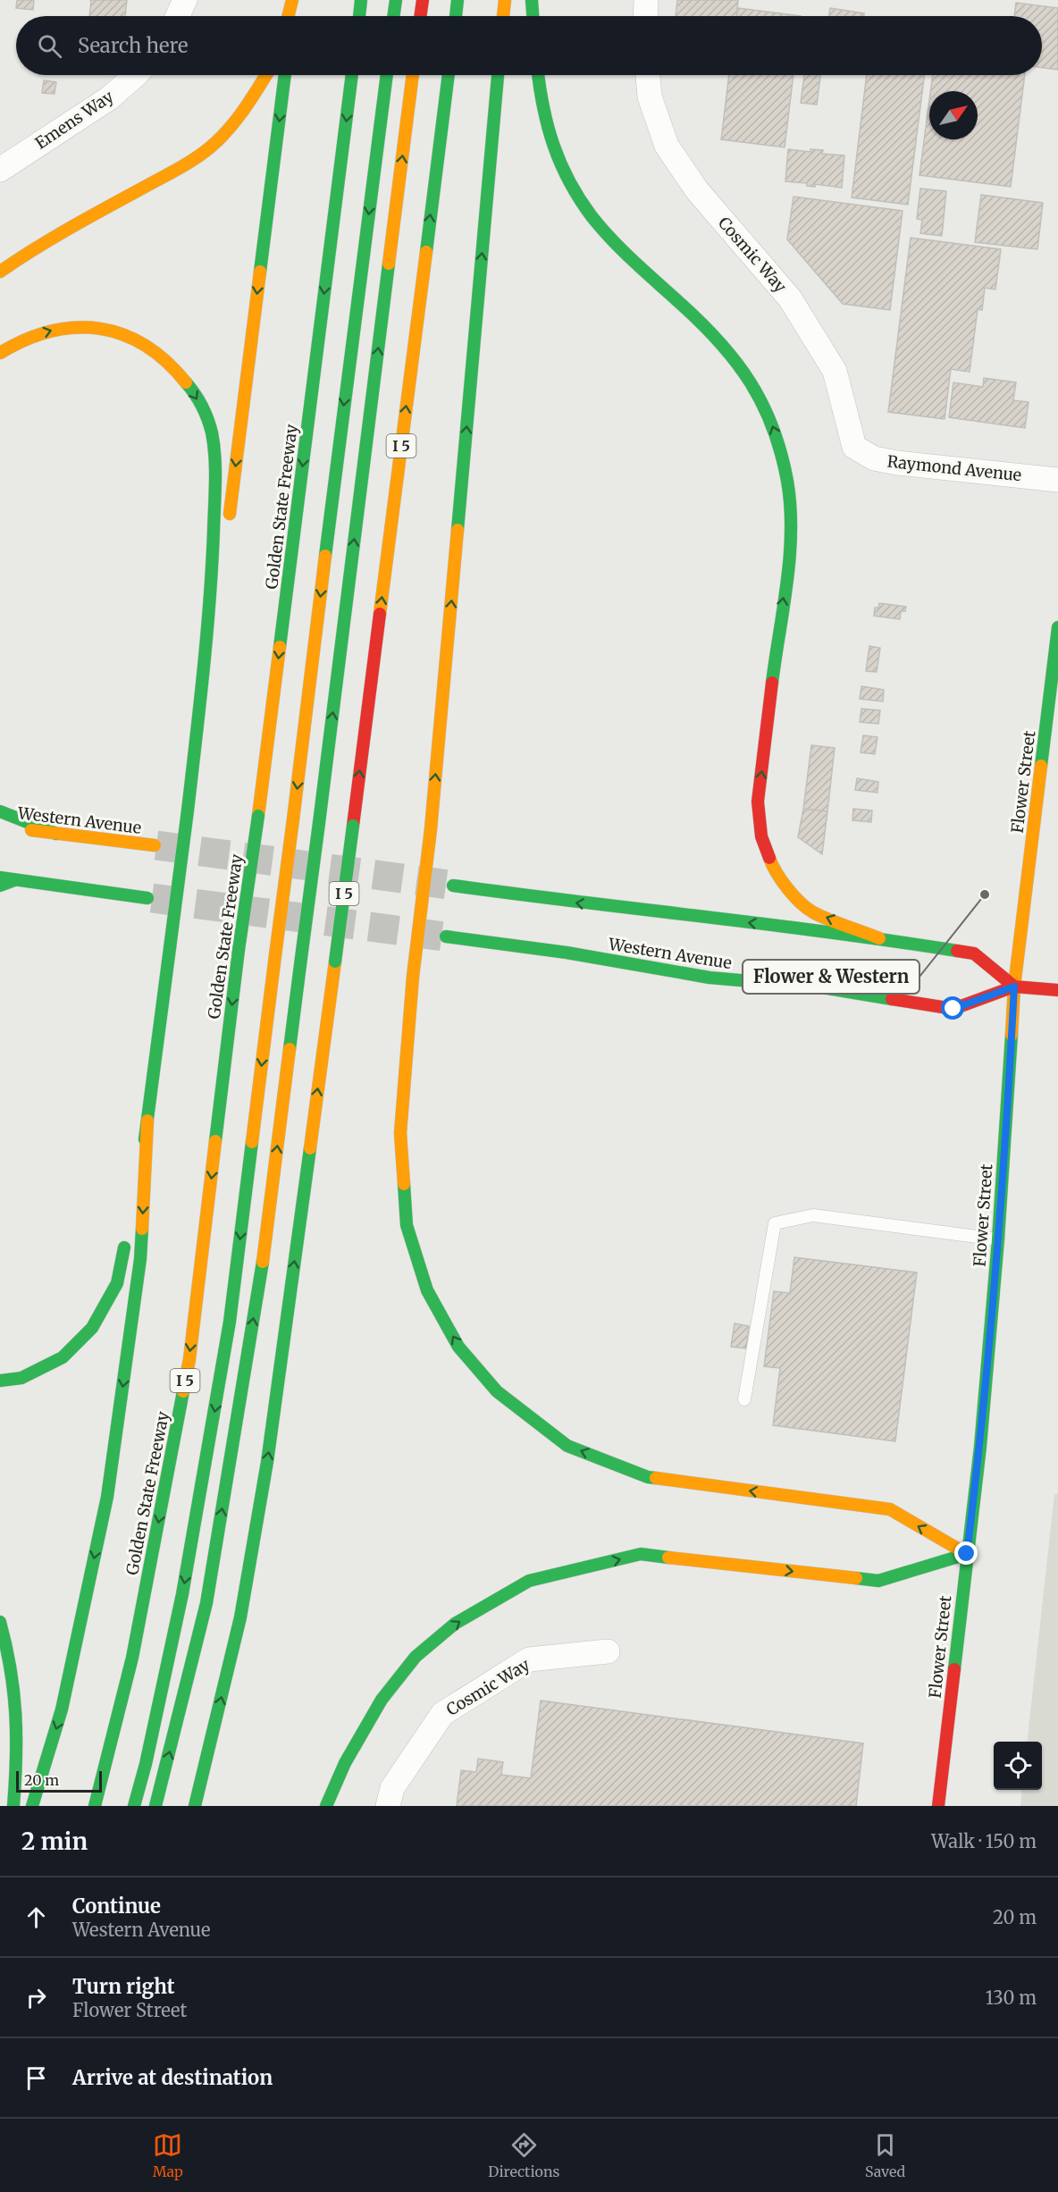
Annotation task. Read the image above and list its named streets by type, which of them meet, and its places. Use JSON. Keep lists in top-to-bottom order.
{
  "streets": {
    "main road": [
      "I 5",
      "Golden State Freeway",
      "Flower Street",
      "Western Avenue"
    ],
    "street": ["Emens Way", "Cosmic Way", "Raymond Avenue"]
  },
  "crossings": [
    ["Cosmic Way", "Raymond Avenue"],
    ["Flower Street", "Western Avenue"]
  ],
  "places": ["Flower & Western"],
  "scale_bar": "20 m",
  "north": "top right",
  "page": {
    "search": "Search here",
    "scale": "20 m",
    "heading": ["2 min", "Walk · 150 m"],
    "list": [
      ["Continue", "Western Avenue", "20 m"],
      ["Turn right", "Flower Street", "130 m"],
      "Arrive at destination"
    ],
    "nav": ["Map", "Directions", "Saved"]
  }
}
